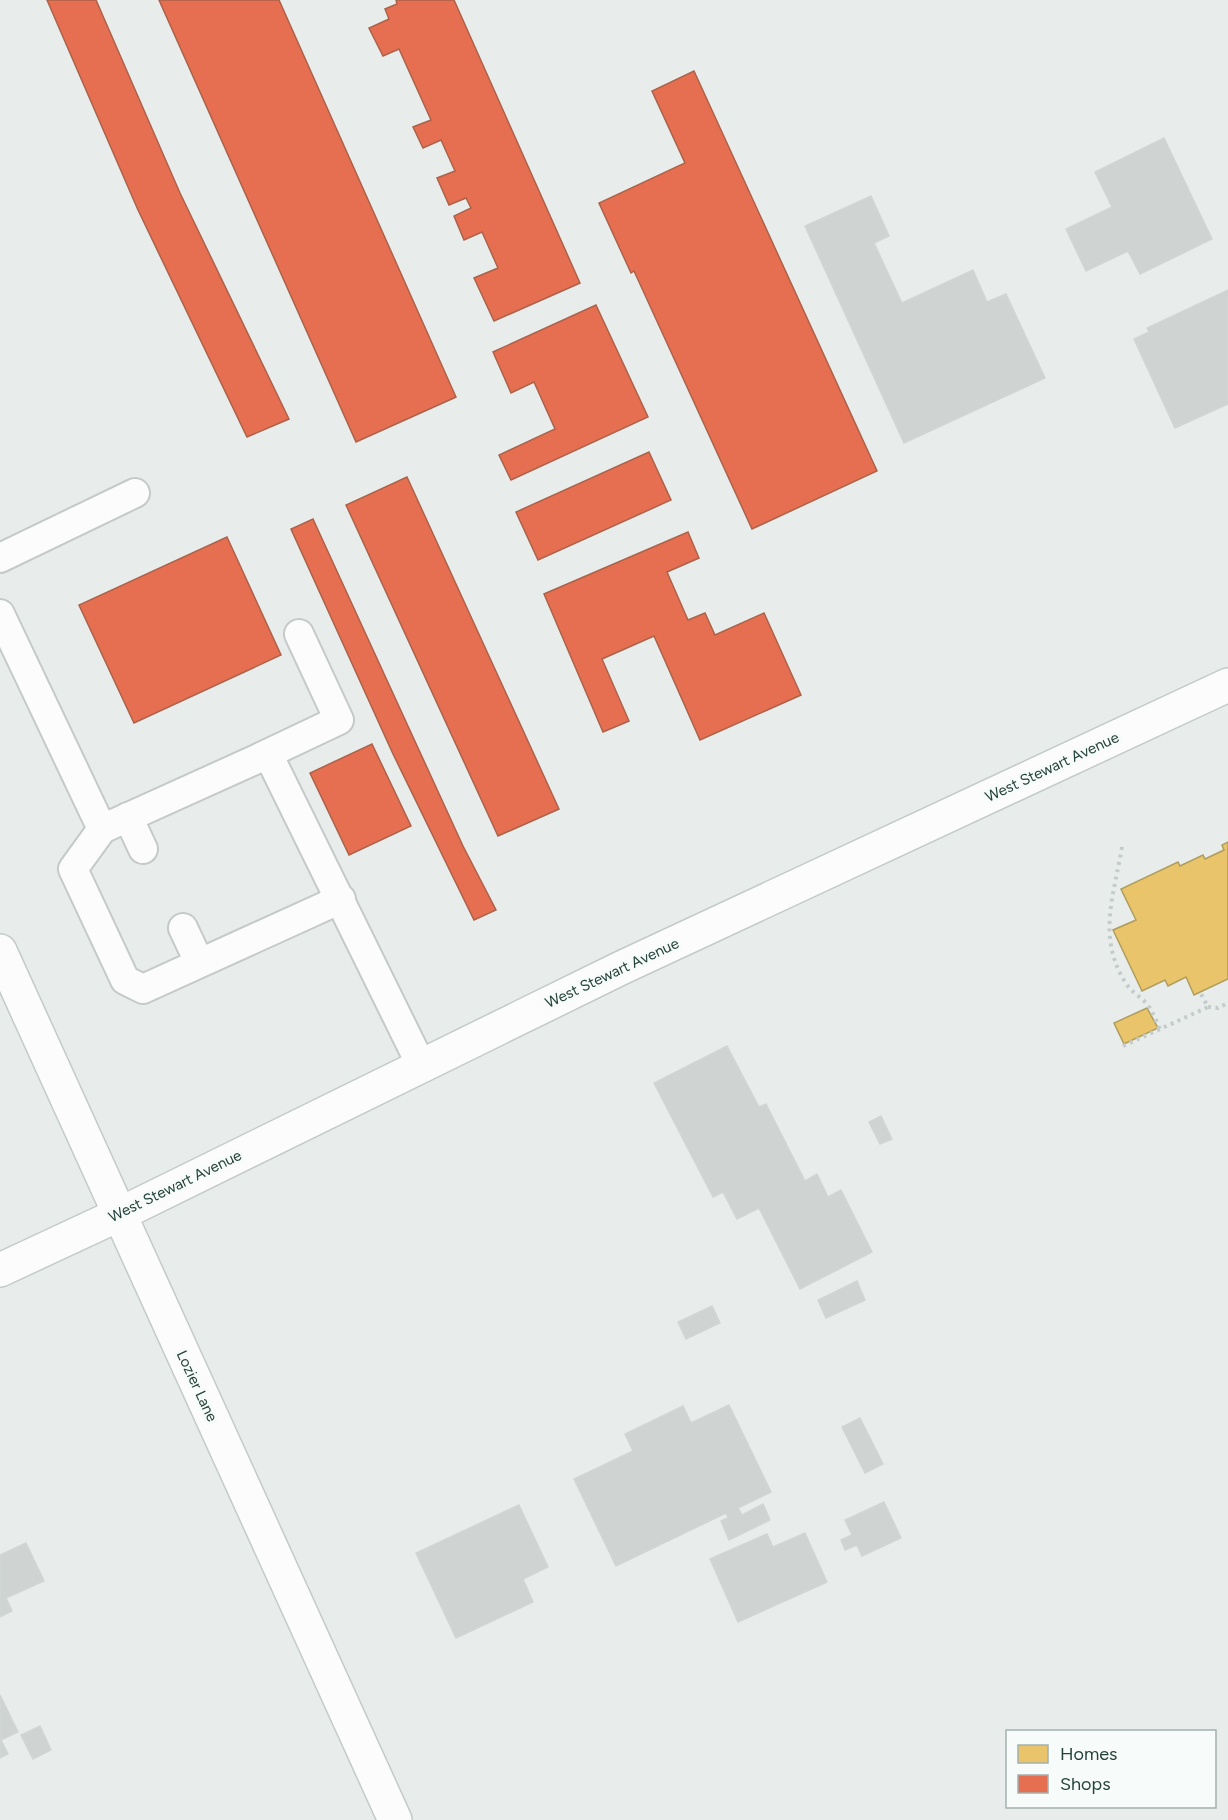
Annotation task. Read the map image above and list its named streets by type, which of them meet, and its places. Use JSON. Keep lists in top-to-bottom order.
{
  "streets": {
    "main road": ["West Stewart Avenue", "Lozier Lane"]
  },
  "crossings": [
    ["West Stewart Avenue", "Lozier Lane"]
  ],
  "legend": ["Homes", "Shops"]
}
